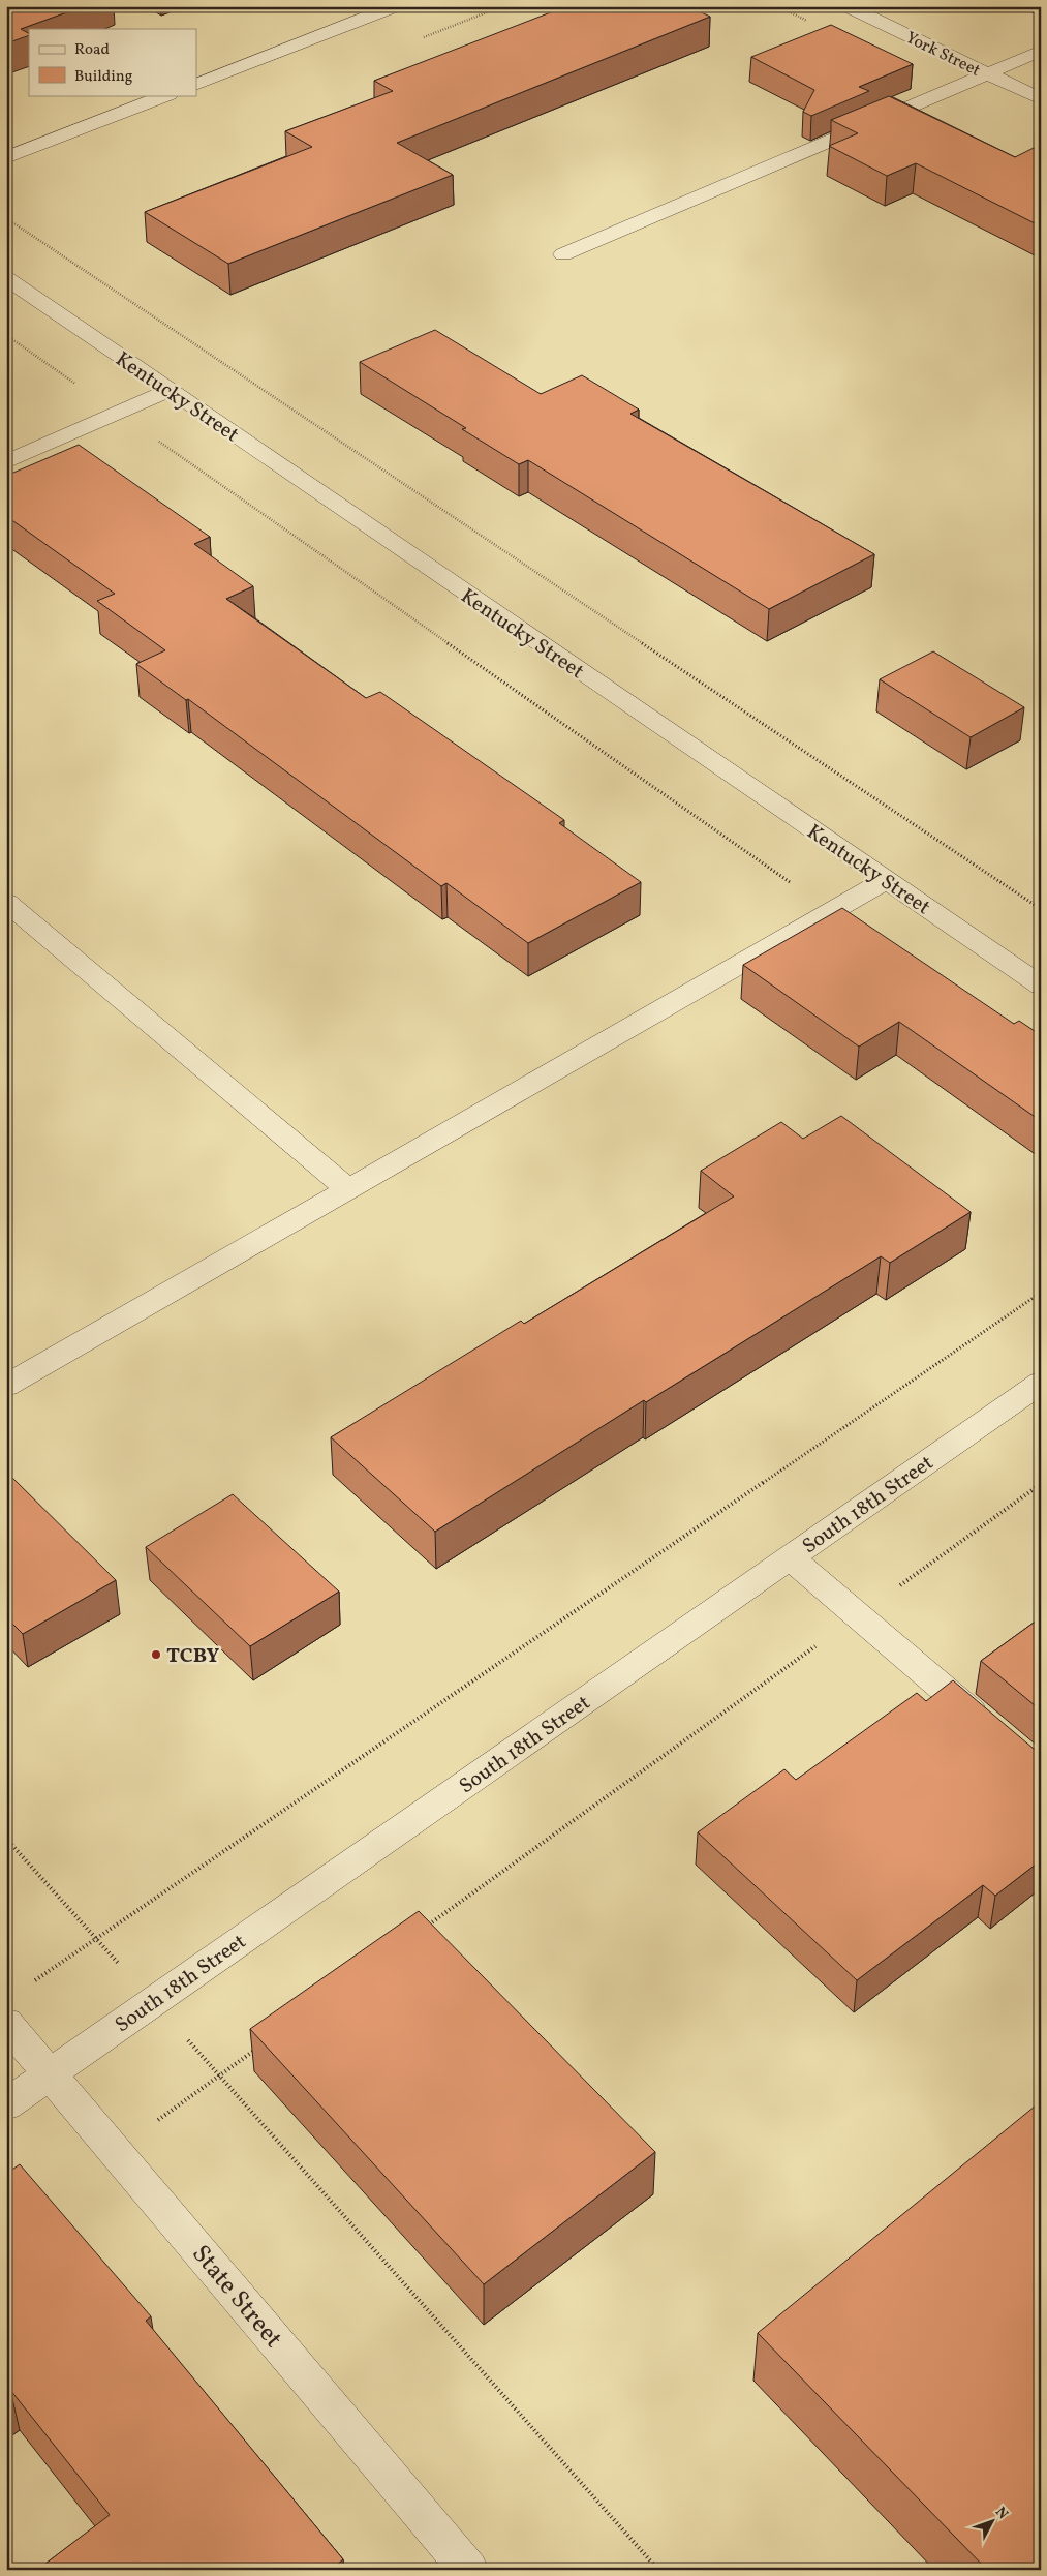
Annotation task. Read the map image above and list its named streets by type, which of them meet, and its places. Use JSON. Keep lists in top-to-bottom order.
{
  "streets": {
    "street": [
      "York Street",
      "Kentucky Street",
      "South 18th Street",
      "State Street"
    ]
  },
  "crossings": [
    ["South 18th Street", "State Street"]
  ],
  "places": ["TCBY"],
  "legend": ["Road", "Building"],
  "north": "top right"
}
